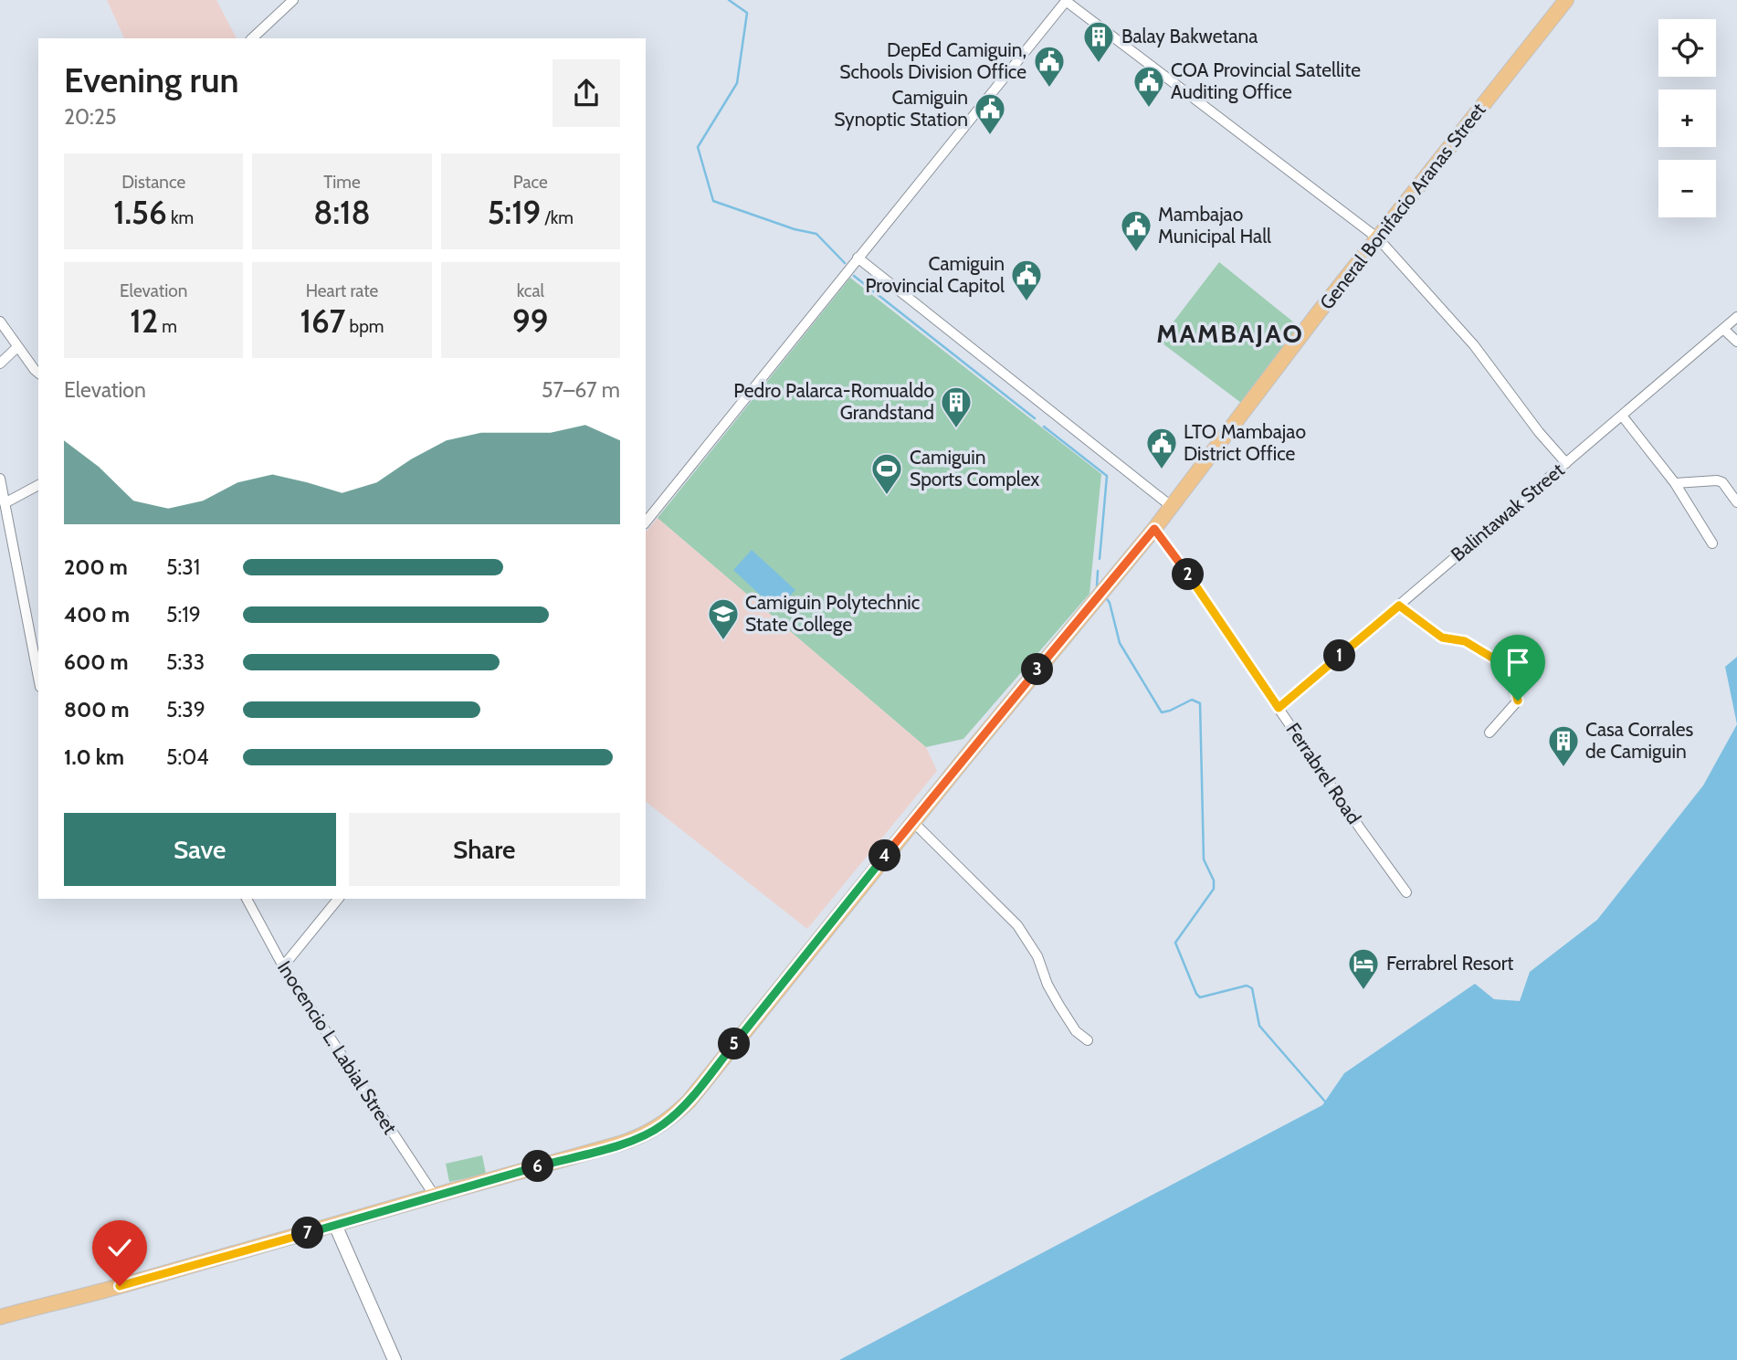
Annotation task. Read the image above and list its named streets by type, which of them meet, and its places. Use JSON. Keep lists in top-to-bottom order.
{
  "streets": {
    "main road": ["General Bonifacio Aranas Street"],
    "street": ["Balintawak Street", "Ferrabrel Road", "Inocencio L. Labial Street"]
  },
  "crossings": [
    ["General Bonifacio Aranas Street", "Ferrabrel Road"],
    ["General Bonifacio Aranas Street", "Inocencio L. Labial Street"],
    ["Balintawak Street", "Ferrabrel Road"]
  ],
  "districts": ["MAMBAJAO"],
  "places": {
    "building": ["Balay Bakwetana", "Pedro Palarca-Romualdo Grandstand", "Casa Corrales de Camiguin"],
    "public building": [
      "DepEd Camiguin, Schools Division Office",
      "COA Provincial Satellite Auditing Office",
      "Camiguin Synoptic Station",
      "Mambajao Municipal Hall",
      "Camiguin Provincial Capitol",
      "LTO Mambajao District Office"
    ],
    "sports": ["Camiguin Sports Complex"],
    "school or university": ["Camiguin Polytechnic State College"],
    "hotel": ["Ferrabrel Resort"]
  },
  "page": {
    "map_buttons": ["+", "−"],
    "heading": ["Evening run", "20:25"],
    "stats": [
      ["Distance", "1.56 km"],
      ["Time", "8:18"],
      ["Pace", "5:19 /km"],
      ["Elevation", "12 m"],
      ["Heart rate", "167 bpm"],
      ["kcal", "99"]
    ],
    "chart": ["Elevation", "57–67 m"],
    "list": [
      {
        "name": "200 m",
        "note": "5:31"
      },
      {
        "name": "400 m",
        "note": "5:19"
      },
      {
        "name": "600 m",
        "note": "5:33"
      },
      {
        "name": "800 m",
        "note": "5:39"
      },
      {
        "name": "1.0 km",
        "note": "5:04"
      }
    ],
    "pins": [
      "2",
      "1",
      "3",
      "4",
      "5",
      "6",
      "7"
    ],
    "buttons": ["Save", "Share"]
  }
}
